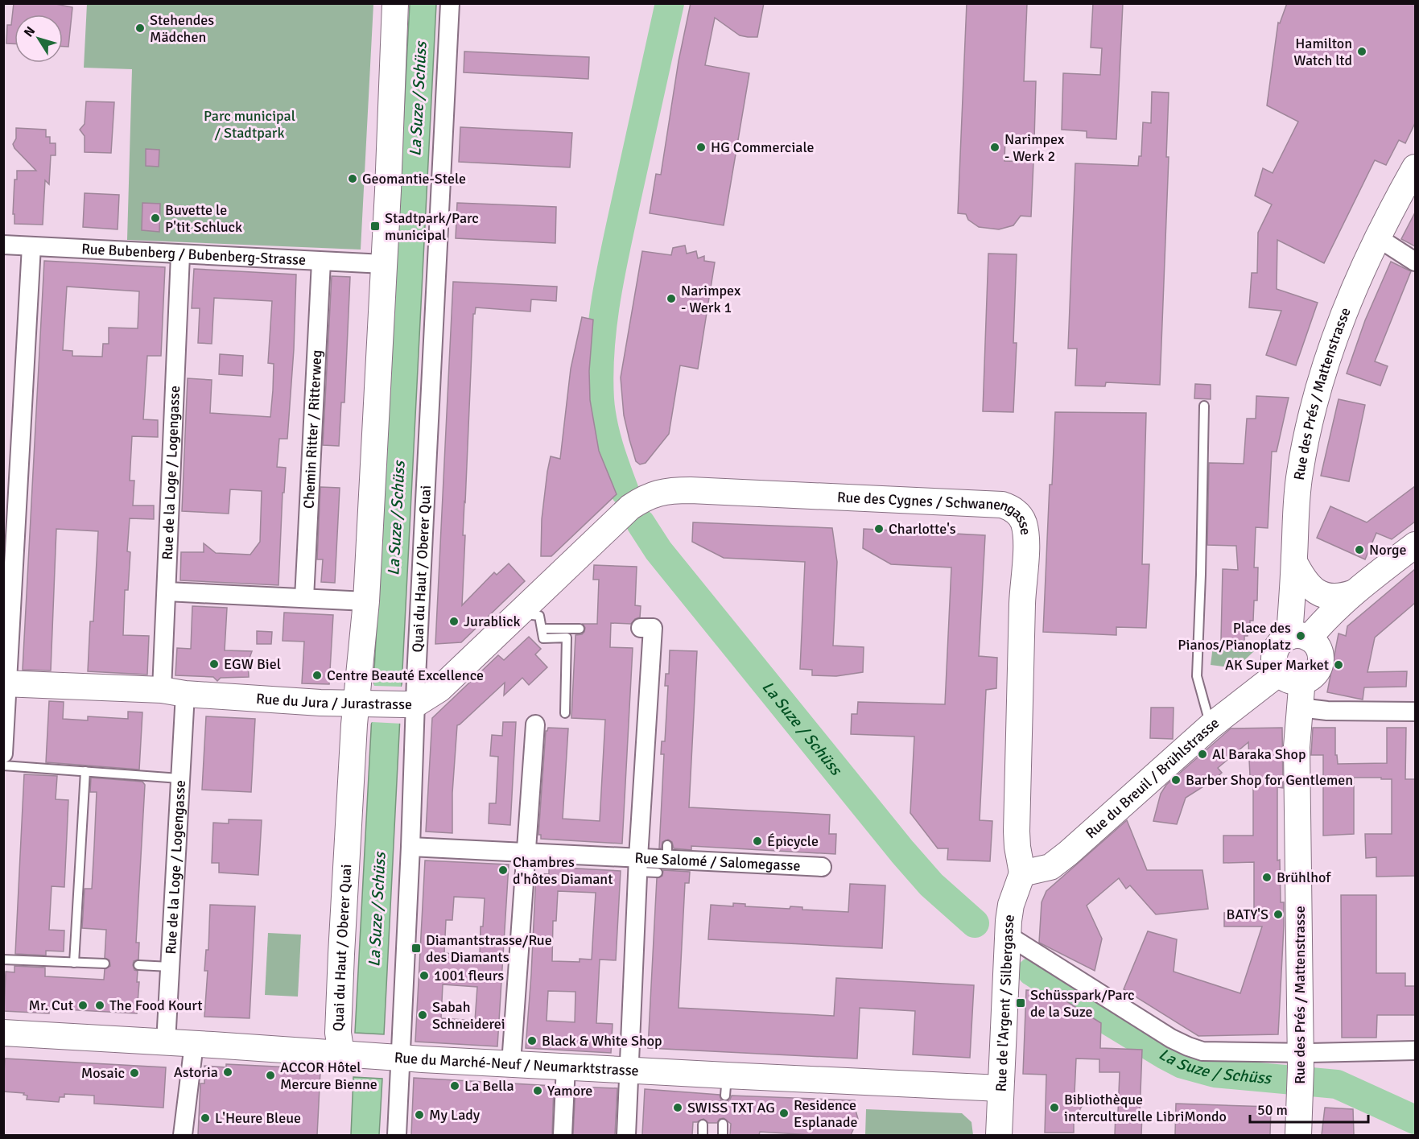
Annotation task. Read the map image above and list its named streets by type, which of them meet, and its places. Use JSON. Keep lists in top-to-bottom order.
{
  "streets": {
    "street": [
      "Rue Bubenberg / Bubenberg-Strasse",
      "Rue des Prés / Mattenstrasse",
      "Chemin Ritter / Ritterweg",
      "Rue de la Loge / Logengasse",
      "Rue des Cygnes / Schwanengasse",
      "Quai du Haut / Oberer Quai",
      "Rue du Jura / Jurastrasse",
      "Rue du Breuil / Brühlstrasse",
      "Rue Salomé / Salomegasse",
      "Rue de l'Argent / Silbergasse",
      "Rue du Marché-Neuf / Neumarktstrasse"
    ]
  },
  "crossings": [
    ["Rue Bubenberg / Bubenberg-Strasse", "Chemin Ritter / Ritterweg"],
    ["Rue Bubenberg / Bubenberg-Strasse", "Rue de la Loge / Logengasse"],
    ["Rue Bubenberg / Bubenberg-Strasse", "Quai du Haut / Oberer Quai"],
    ["Rue des Prés / Mattenstrasse", "Rue du Breuil / Brühlstrasse"],
    ["Rue de la Loge / Logengasse", "Rue du Jura / Jurastrasse"],
    ["Rue de la Loge / Logengasse", "Rue du Marché-Neuf / Neumarktstrasse"],
    ["Rue des Cygnes / Schwanengasse", "Rue du Jura / Jurastrasse"],
    ["Rue des Cygnes / Schwanengasse", "Rue du Breuil / Brühlstrasse"],
    ["Rue des Cygnes / Schwanengasse", "Rue de l'Argent / Silbergasse"],
    ["Quai du Haut / Oberer Quai", "Rue du Jura / Jurastrasse"],
    ["Quai du Haut / Oberer Quai", "Rue Salomé / Salomegasse"],
    ["Quai du Haut / Oberer Quai", "Rue du Marché-Neuf / Neumarktstrasse"],
    ["Rue du Breuil / Brühlstrasse", "Rue de l'Argent / Silbergasse"],
    ["Rue de l'Argent / Silbergasse", "Rue du Marché-Neuf / Neumarktstrasse"]
  ],
  "water": ["La Suze / Schüss"],
  "parks": ["Parc municipal / Stadtpark"],
  "places": {
    "other": [
      "Stehendes Mädchen",
      "Hamilton Watch ltd",
      "HG Commerciale",
      "Narimpex - Werk 2",
      "Geomantie-Stele",
      "Buvette le P'tit Schluck",
      "Narimpex - Werk 1",
      "Charlotte's",
      "Norge",
      "Jurablick",
      "Place des Pianos/Pianoplatz",
      "EGW Biel",
      "AK Super Market",
      "Centre Beauté Excellence",
      "Al Baraka Shop",
      "Barber Shop for Gentlemen",
      "Épicycle",
      "Chambres d'hôtes Diamant",
      "Brühlhof",
      "BATY'S",
      "1001 fleurs",
      "Mr. Cut",
      "The Food Kourt",
      "Sabah Schneiderei",
      "Black & White Shop",
      "Astoria",
      "Mosaic",
      "ACCOR Hôtel Mercure Bienne",
      "La Bella",
      "Yamore",
      "SWISS TXT AG",
      "Bibliothèque interculturelle LibriMondo",
      "Residence Esplanade",
      "My Lady",
      "L'Heure Bleue"
    ],
    "transit": ["Stadtpark/Parc municipal", "Diamantstrasse/Rue des Diamants", "Schüsspark/Parc de la Suze"]
  },
  "scale_bar": "50 m",
  "north": "top left"
}
